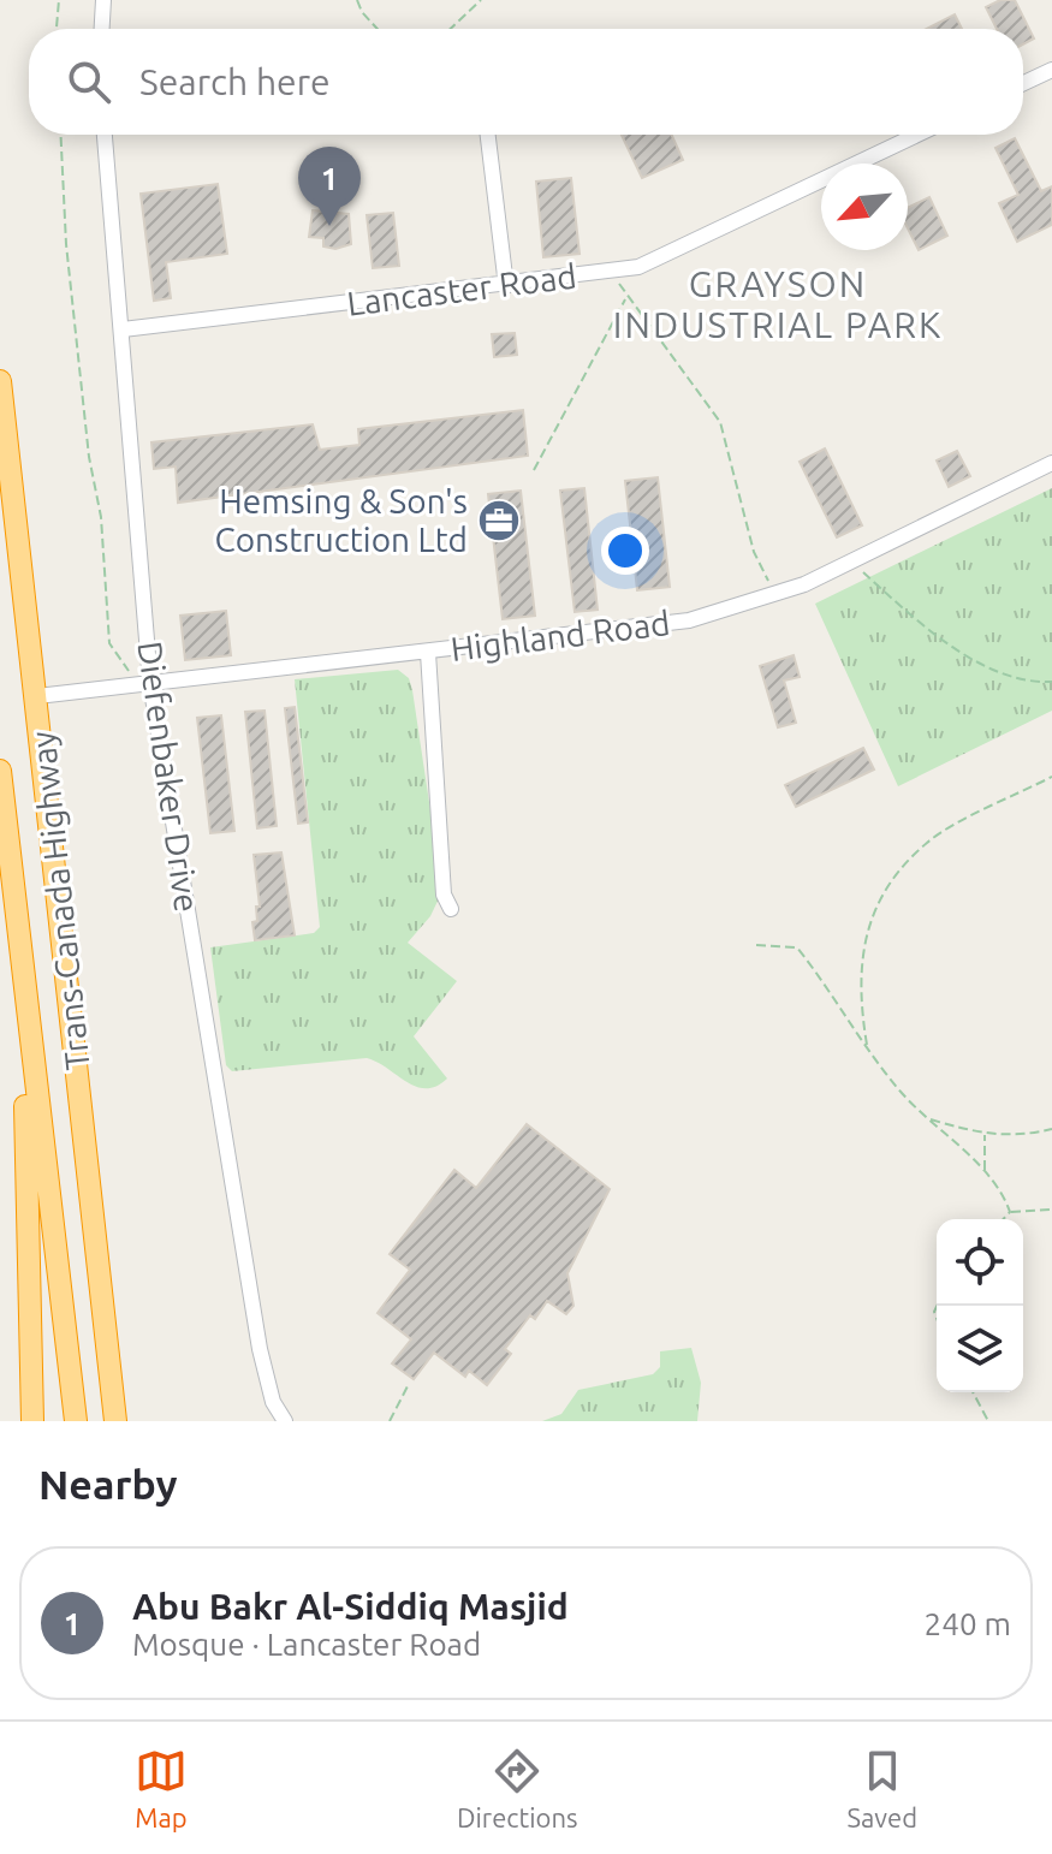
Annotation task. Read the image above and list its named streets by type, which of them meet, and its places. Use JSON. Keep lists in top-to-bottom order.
{
  "streets": {
    "highway": ["Trans-Canada Highway"],
    "street": ["Lancaster Road", "Highland Road", "Diefenbaker Drive"]
  },
  "crossings": [
    ["Lancaster Road", "Diefenbaker Drive"],
    ["Highland Road", "Diefenbaker Drive"],
    ["Highland Road", "Trans-Canada Highway"]
  ],
  "districts": ["GRAYSON INDUSTRIAL PARK"],
  "places": {
    "office": ["Hemsing & Son's Construction Ltd"]
  },
  "north": "bottom left",
  "page": {
    "search": "Search here",
    "pins": "1",
    "heading": "Nearby",
    "list": [
      {
        "mark": "1",
        "name": "Abu Bakr Al-Siddiq Masjid",
        "note": "Mosque · Lancaster Road",
        "value": "240 m"
      }
    ],
    "nav": ["Map", "Directions", "Saved"]
  }
}
